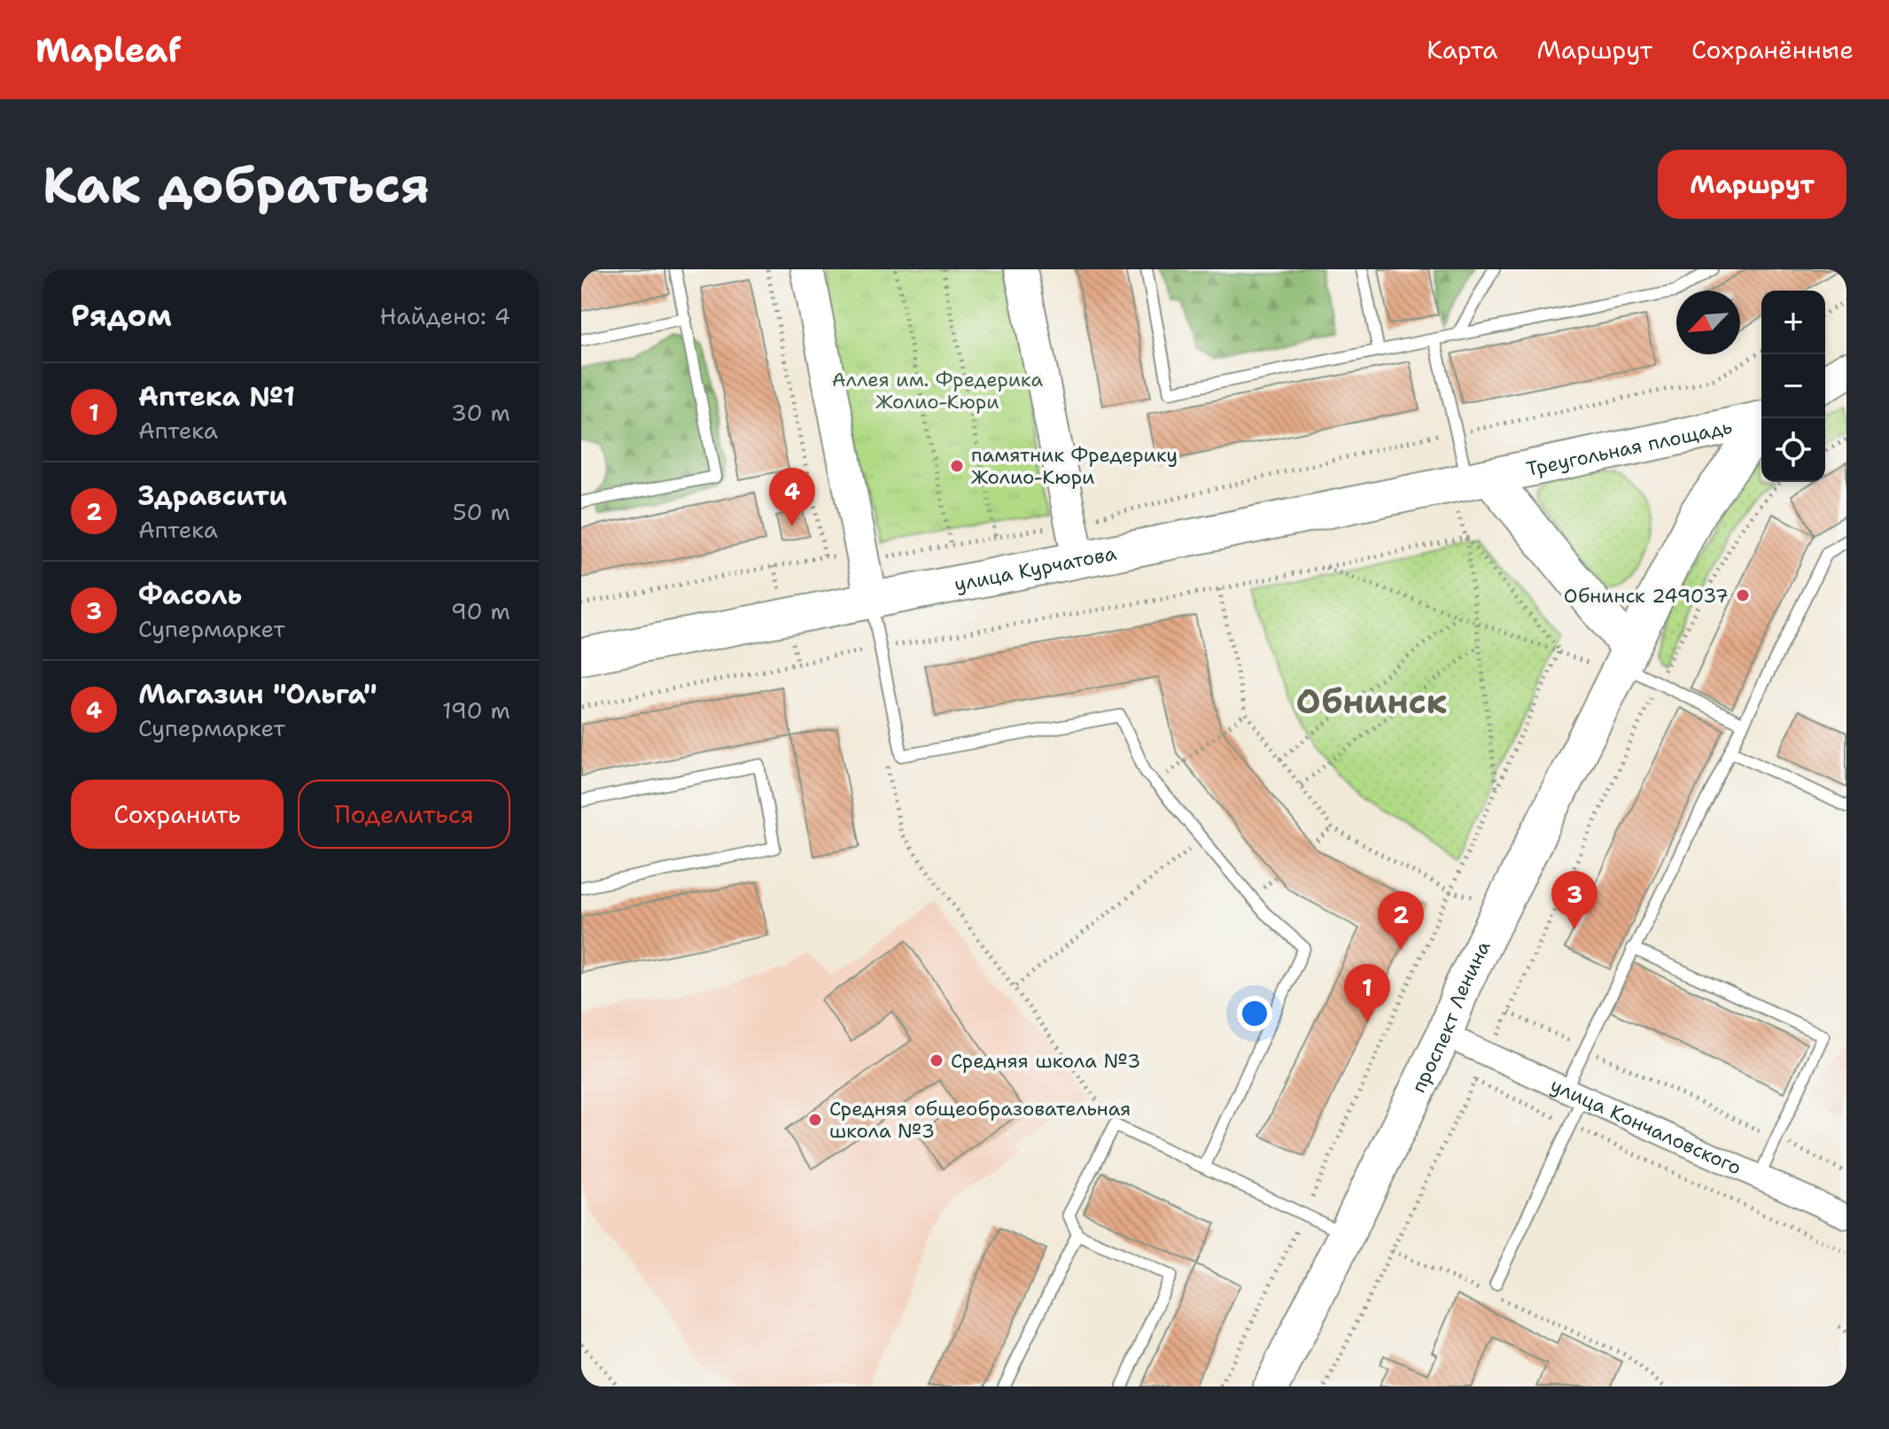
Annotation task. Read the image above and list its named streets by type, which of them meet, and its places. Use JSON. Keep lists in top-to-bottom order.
{
  "streets": {
    "main road": ["Треугольная площадь", "улица Курчатова", "проспект Ленина"],
    "street": ["улица Кончаловского"]
  },
  "crossings": [
    ["Треугольная площадь", "улица Курчатова"],
    ["Треугольная площадь", "проспект Ленина"],
    ["проспект Ленина", "улица Кончаловского"]
  ],
  "districts": ["Обнинск"],
  "parks": ["Аллея им. Фредерика Жолио-Кюри"],
  "places": [
    "памятник Фредерику Жолио-Кюри",
    "Обнинск 249037",
    "Средняя школа №3",
    "Средняя общеобразовательная школа №3"
  ],
  "north": "bottom left",
  "page": {
    "header": "Mapleaf",
    "nav": ["Карта", "Маршрут", "Сохранённые"],
    "buttons": [
      "Маршрут",
      ["Сохранить", "Поделиться"]
    ],
    "title": "Как добраться",
    "heading": ["Рядом", "Найдено: 4"],
    "map_buttons": ["+", "−"],
    "list": [
      {
        "mark": "1",
        "name": "Аптека №1",
        "note": "Аптека",
        "value": "30 m"
      },
      {
        "mark": "2",
        "name": "Здравсити",
        "note": "Аптека",
        "value": "50 m"
      },
      {
        "mark": "3",
        "name": "Фасоль",
        "note": "Супермаркет",
        "value": "90 m"
      },
      {
        "mark": "4",
        "name": "Магазин \"Ольга\"",
        "note": "Супермаркет",
        "value": "190 m"
      }
    ],
    "pins": [
      "4",
      "3",
      "2",
      "1"
    ]
  }
}
